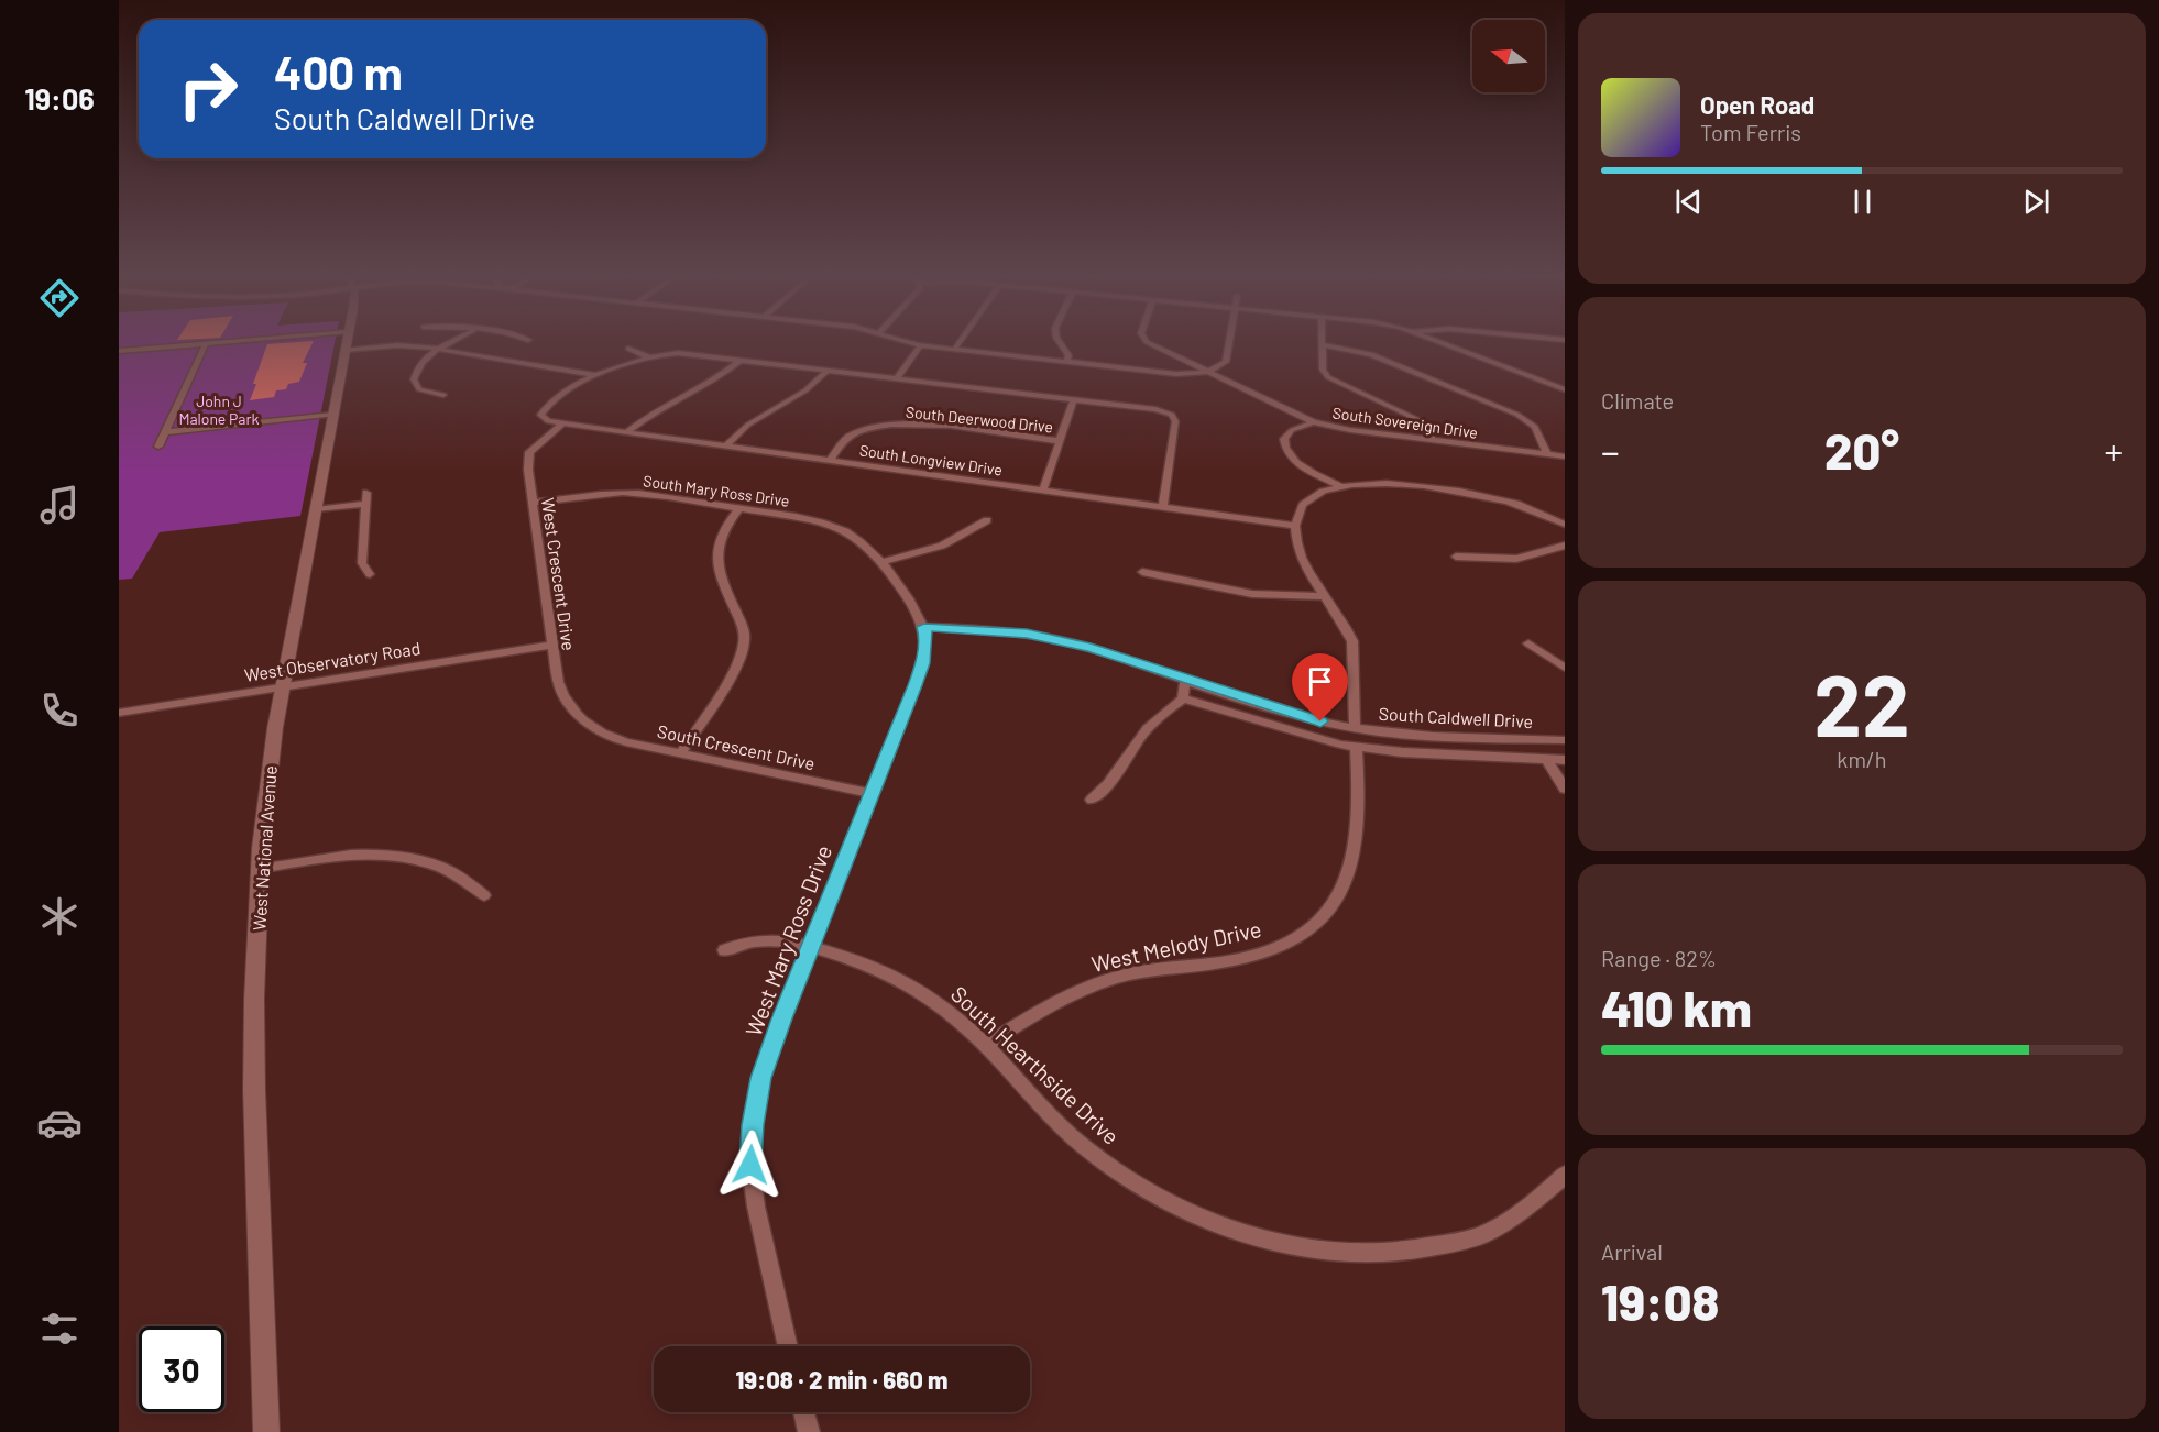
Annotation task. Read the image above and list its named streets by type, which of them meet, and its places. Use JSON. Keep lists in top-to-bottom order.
{
  "streets": {
    "main road": ["West National Avenue"],
    "street": [
      "South Deerwood Drive",
      "South Sovereign Drive",
      "South Longview Drive",
      "South Mary Ross Drive",
      "West Crescent Drive",
      "West Observatory Road",
      "South Caldwell Drive",
      "South Crescent Drive",
      "West Mary Ross Drive",
      "West Melody Drive",
      "South Hearthside Drive"
    ]
  },
  "crossings": [
    ["South Deerwood Drive", "South Longview Drive"],
    ["South Longview Drive", "West Crescent Drive"],
    ["South Mary Ross Drive", "West Crescent Drive"],
    ["West Crescent Drive", "West Observatory Road"],
    ["West Crescent Drive", "South Crescent Drive"],
    ["West Observatory Road", "West National Avenue"],
    ["South Caldwell Drive", "West Mary Ross Drive"],
    ["South Caldwell Drive", "West Melody Drive"],
    ["South Crescent Drive", "West Mary Ross Drive"],
    ["West Mary Ross Drive", "South Hearthside Drive"],
    ["West Melody Drive", "South Hearthside Drive"]
  ],
  "parks": ["John J Malone Park"],
  "north": "left",
  "page": {
    "tabs": "19:06",
    "turn": ["400 m", "South Caldwell Drive"],
    "song": ["Open Road", "Tom Ferris"],
    "tile": [
      "Climate",
      ["22", "km/h"],
      ["Range · 82%", "410 km"],
      ["Arrival", "19:08"]
    ],
    "heat": ["−", "20°", "+"],
    "limit": "30",
    "trip": "19:08 · 2 min · 660 m"
  }
}
